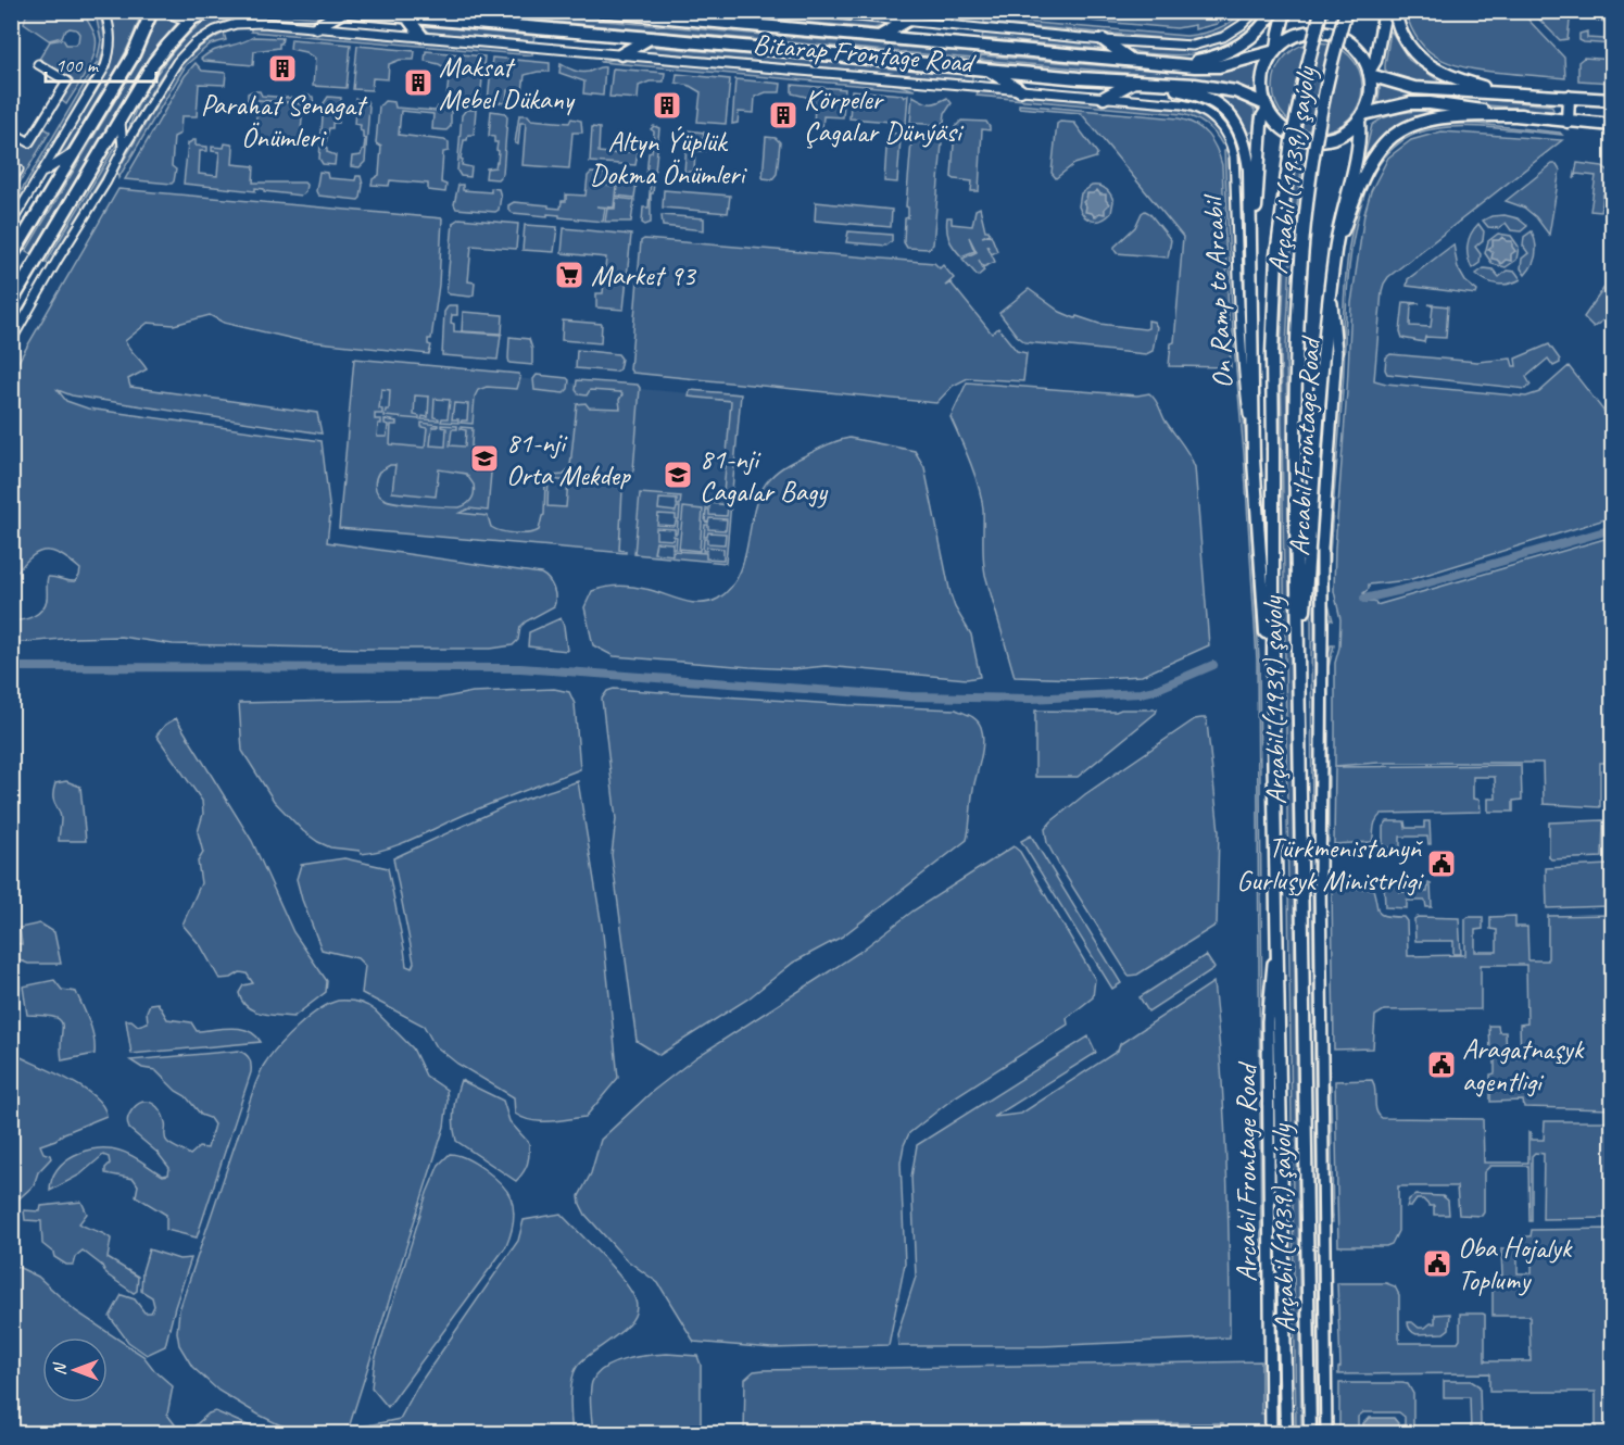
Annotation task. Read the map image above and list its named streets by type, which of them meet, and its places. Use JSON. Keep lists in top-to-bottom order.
{
  "streets": {
    "main road": ["Arçabil (1939) şaýoly"],
    "street": ["Bitarap Frontage Road", "On Ramp to Arcabil", "Arcabil Frontage Road"]
  },
  "crossings": [
    ["Bitarap Frontage Road", "On Ramp to Arcabil"],
    ["Arçabil (1939) şaýoly", "Arcabil Frontage Road"]
  ],
  "places": {
    "building": [
      "Parahat Senagat Önümleri",
      "Maksat Mebel Dükany",
      "Altyn Ýüplük Dokma Önümleri",
      "Körpeler Çagalar Dünýäsi"
    ],
    "supermarket": ["Market 93"],
    "school or university": ["81-nji Orta Mekdep", "81-nji Cagalar Bagy"],
    "public building": ["Türkmenistanyň Gurluşyk Ministrligi", "Aragatnaşyk agentligi", "Oba Hojalyk Toplumy"]
  },
  "scale_bar": "100 m",
  "north": "left"
}
